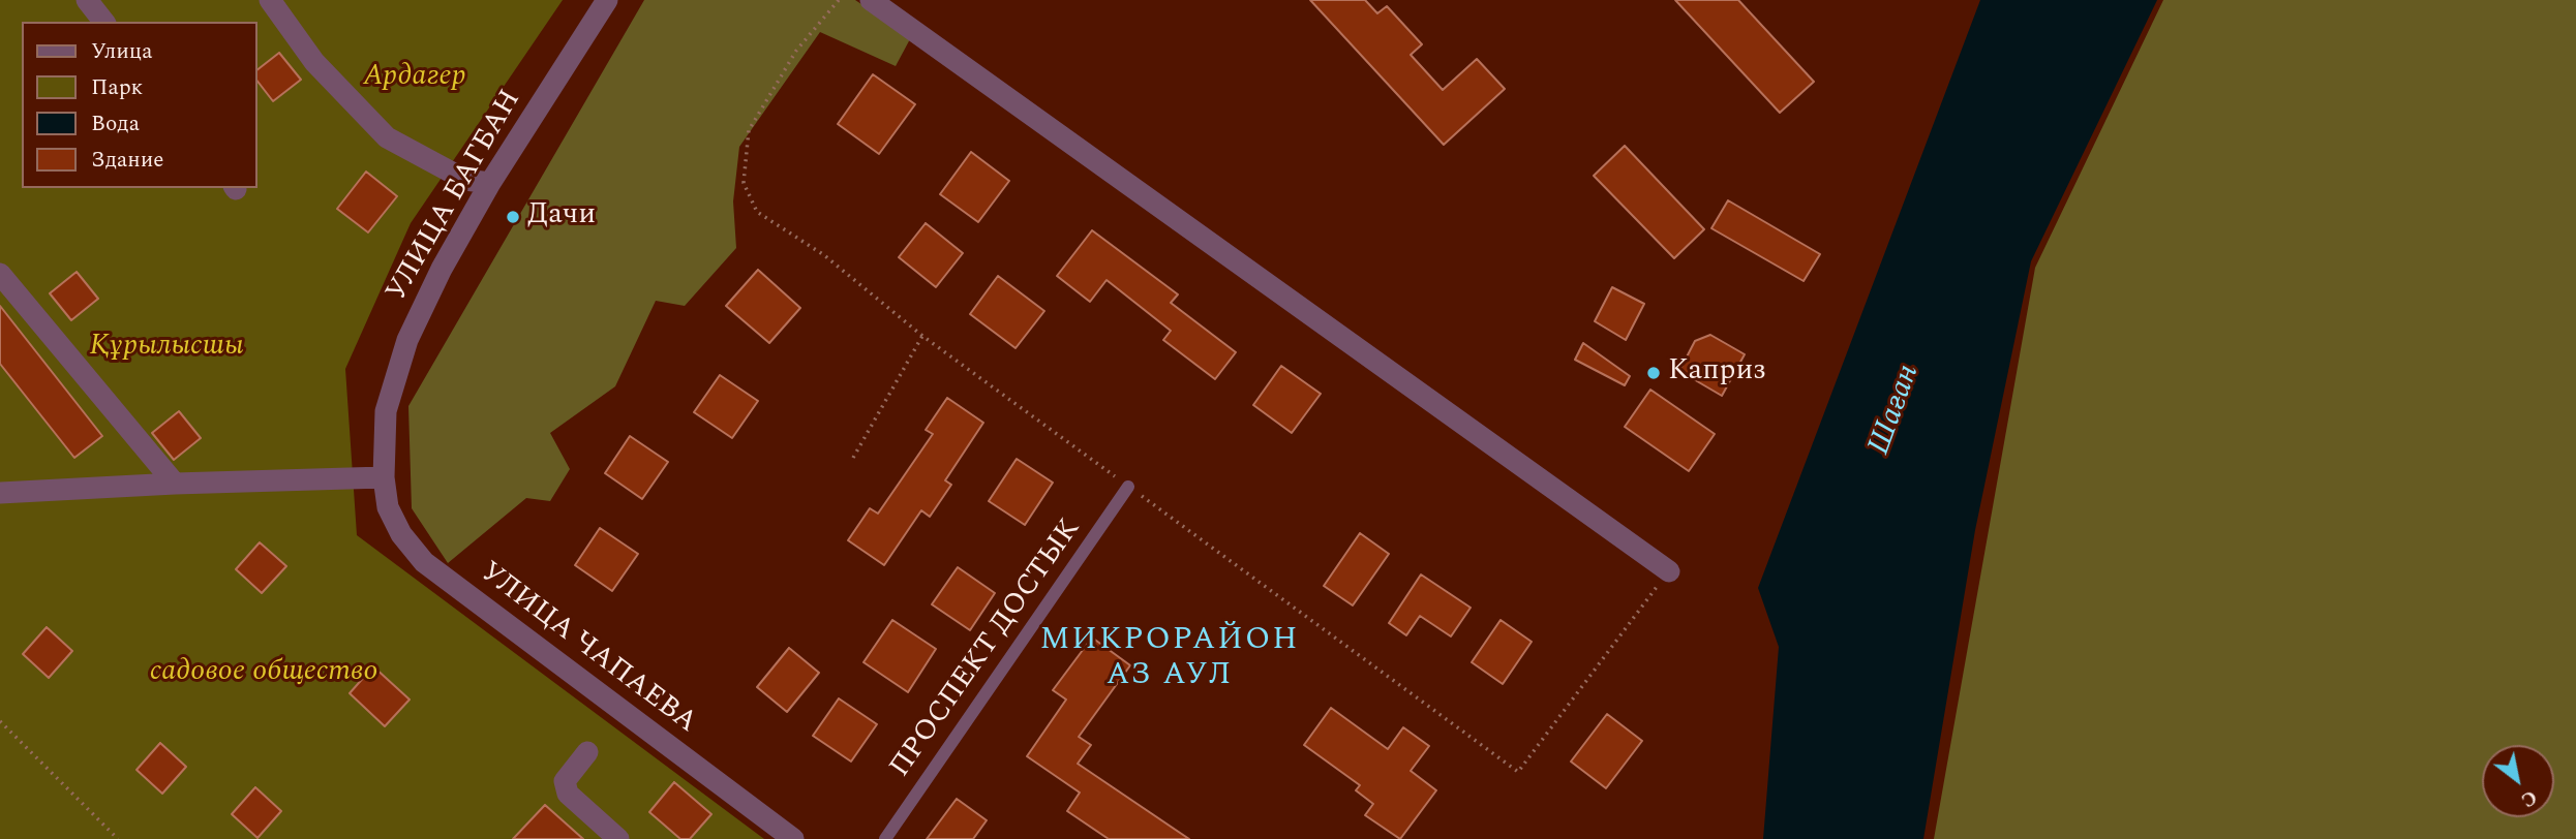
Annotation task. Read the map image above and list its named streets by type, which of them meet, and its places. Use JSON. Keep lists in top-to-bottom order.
{
  "streets": {
    "street": ["УЛИЦА БАГБАН", "УЛИЦА ЧАПАЕВА"],
    "lane": ["ПРОСПЕКТ ДОСТЫК"]
  },
  "crossings": [
    ["УЛИЦА БАГБАН", "УЛИЦА ЧАПАЕВА"]
  ],
  "districts": ["МИКРОРАЙОН АЗ АУЛ"],
  "water": ["Шаған"],
  "parks": ["Ардагер", "Құрылысшы", "садовое общество"],
  "places": ["Дачи", "Каприз"],
  "legend": [
    "Улица",
    "Парк",
    "Вода",
    "Здание"
  ],
  "north": "bottom right"
}
